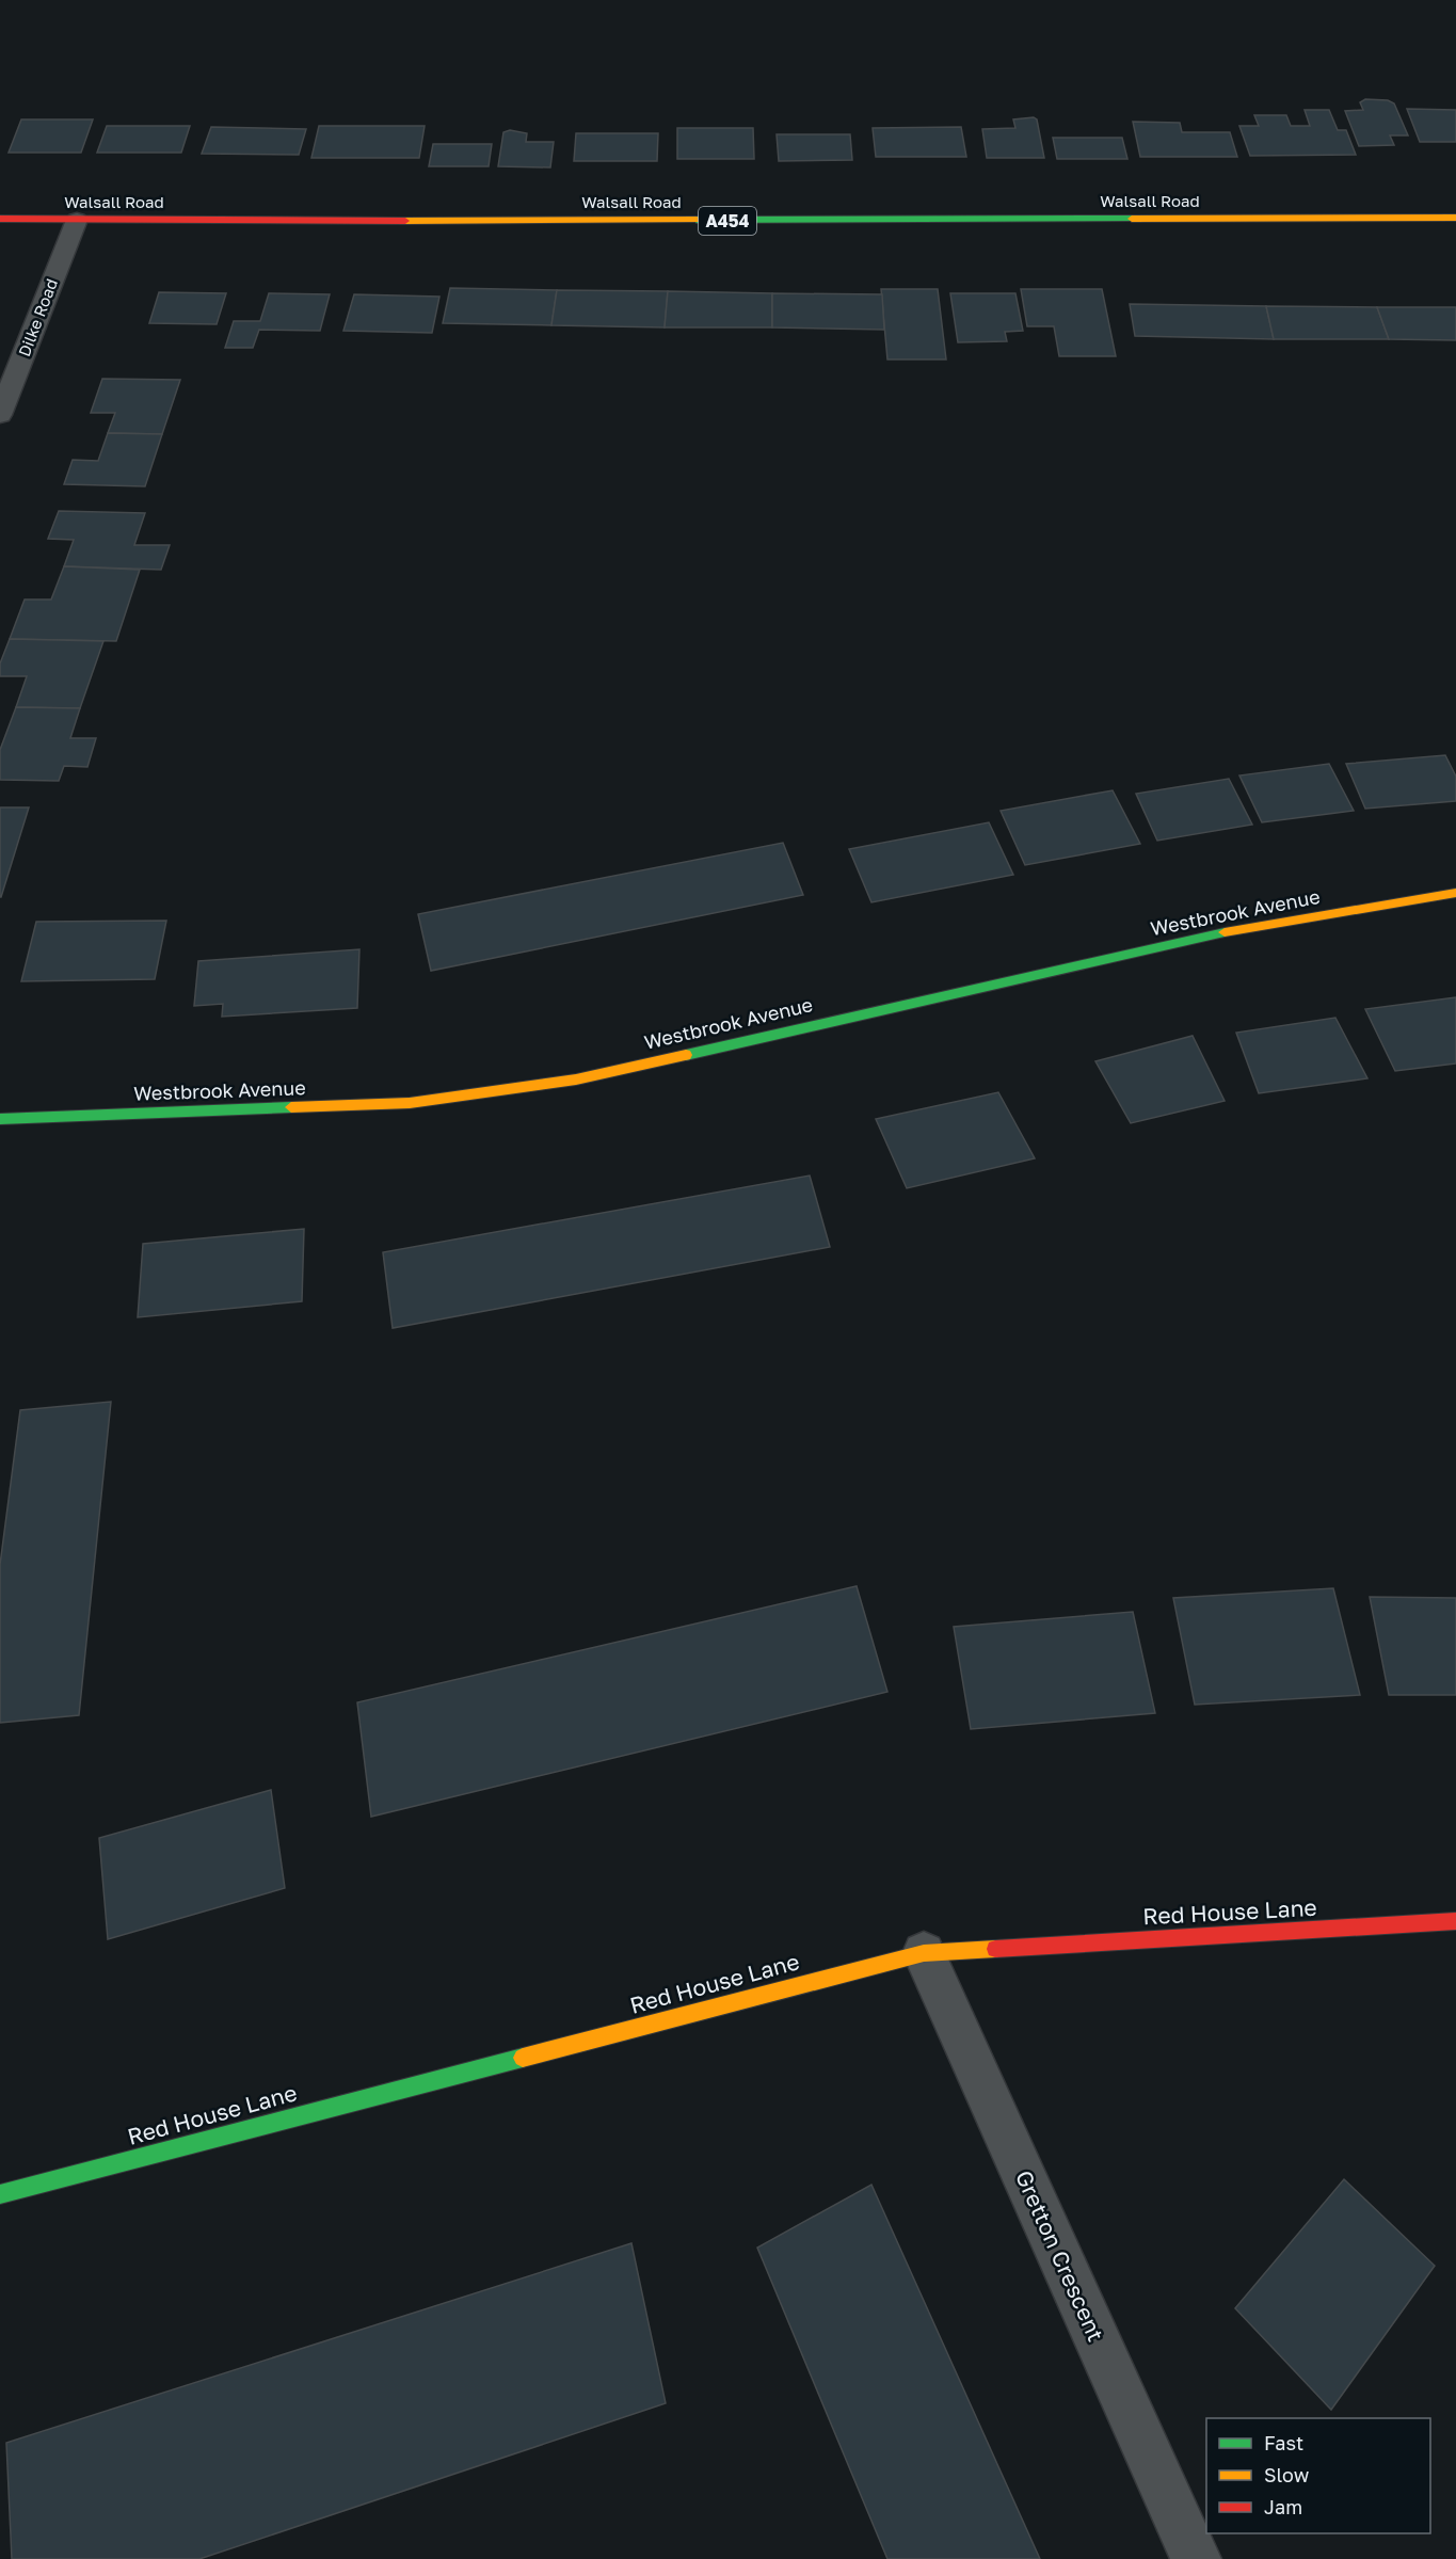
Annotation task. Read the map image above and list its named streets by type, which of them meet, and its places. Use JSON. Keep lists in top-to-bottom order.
{
  "streets": {
    "street": [
      "Walsall Road",
      "A454",
      "Dilke Road",
      "Westbrook Avenue",
      "Red House Lane",
      "Gretton Crescent"
    ]
  },
  "crossings": [
    ["Walsall Road", "Dilke Road"],
    ["Red House Lane", "Gretton Crescent"]
  ],
  "legend": ["Fast", "Slow", "Jam"]
}
